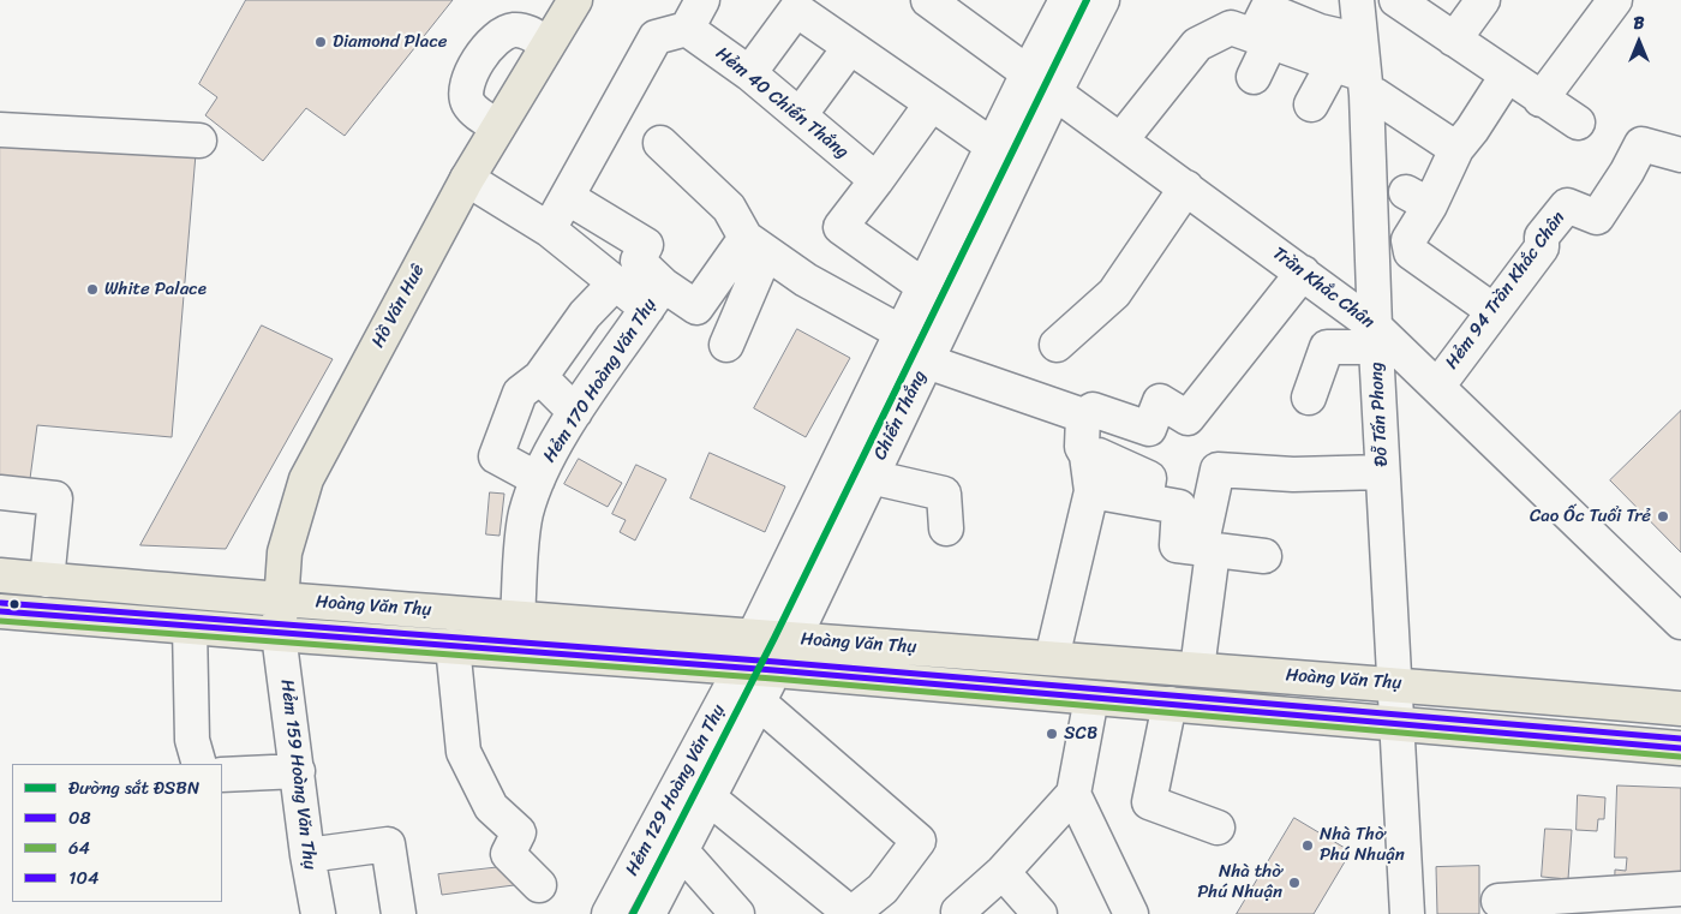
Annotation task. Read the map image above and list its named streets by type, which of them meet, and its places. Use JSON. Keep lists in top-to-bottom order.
{
  "streets": {
    "main road": ["Hồ Văn Huê", "Hoàng Văn Thụ"],
    "street": [
      "Hẻm 40 Chiến Thắng",
      "Trần Khắc Chân",
      "Hẻm 94 Trần Khắc Chân",
      "Hẻm 170 Hoàng Văn Thụ",
      "Đỗ Tấn Phong",
      "Chiến Thắng",
      "Hẻm 159 Hoàng Văn Thụ",
      "Hẻm 129 Hoàng Văn Thụ"
    ]
  },
  "crossings": [
    ["Trần Khắc Chân", "Hẻm 94 Trần Khắc Chân"],
    ["Trần Khắc Chân", "Đỗ Tấn Phong"],
    ["Trần Khắc Chân", "Chiến Thắng"],
    ["Hồ Văn Huê", "Hoàng Văn Thụ"],
    ["Hồ Văn Huê", "Hẻm 159 Hoàng Văn Thụ"],
    ["Hẻm 170 Hoàng Văn Thụ", "Hoàng Văn Thụ"],
    ["Đỗ Tấn Phong", "Hoàng Văn Thụ"],
    ["Chiến Thắng", "Hoàng Văn Thụ"],
    ["Hoàng Văn Thụ", "Hẻm 159 Hoàng Văn Thụ"],
    ["Hoàng Văn Thụ", "Hẻm 129 Hoàng Văn Thụ"]
  ],
  "places": [
    "Diamond Place",
    "White Palace",
    "Cao Ốc Tuổi Trẻ",
    "SCB",
    "Nhà Thờ Phú Nhuận",
    "Nhà thờ Phú Nhuận"
  ],
  "lines": [
    "rail line ĐSBN",
    "transit line 104",
    "transit line 08",
    "transit line 64"
  ],
  "legend": [
    "Đường sắt ĐSBN",
    "08",
    "64",
    "104"
  ],
  "north": "top"
}
